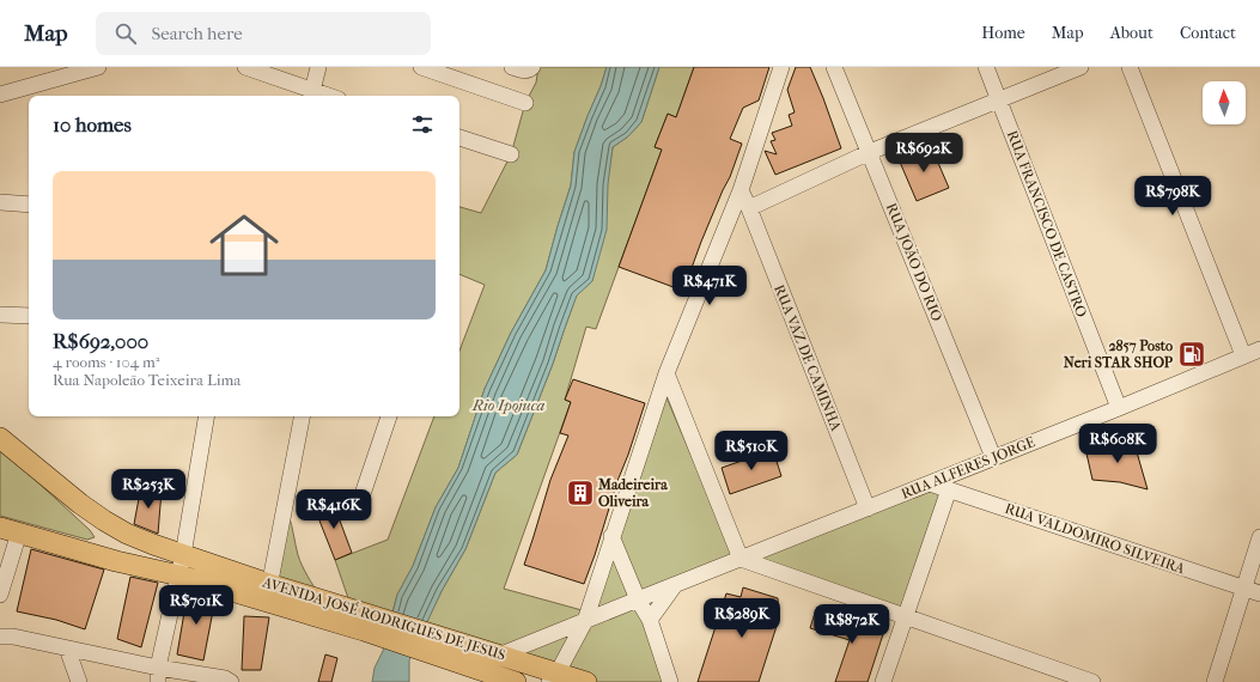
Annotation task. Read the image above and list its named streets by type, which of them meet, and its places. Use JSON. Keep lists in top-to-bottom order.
{
  "streets": {
    "main road": ["AVENIDA JOSÉ RODRIGUES DE JESUS"],
    "street": [
      "RUA FRANCISCO DE CASTRO",
      "RUA JOÃO DO RIO",
      "RUA VAZ DE CAMINHA",
      "RUA ALFERES JORGE",
      "RUA VALDOMIRO SILVEIRA"
    ]
  },
  "crossings": [
    ["RUA FRANCISCO DE CASTRO", "RUA ALFERES JORGE"],
    ["RUA JOÃO DO RIO", "RUA ALFERES JORGE"],
    ["RUA VAZ DE CAMINHA", "RUA ALFERES JORGE"],
    ["RUA ALFERES JORGE", "RUA VALDOMIRO SILVEIRA"],
    ["RUA ALFERES JORGE", "AVENIDA JOSÉ RODRIGUES DE JESUS"]
  ],
  "water": ["Rio Ipojuca"],
  "places": {
    "fuel station": ["2857 Posto Neri STAR SHOP"],
    "building": ["Madeireira Oliveira"]
  },
  "north": "top",
  "page": {
    "header": "Map",
    "search": "Search here",
    "nav": [
      "Home",
      "Map",
      "About",
      "Contact"
    ],
    "heading": "10 homes",
    "price": [
      "R$692K",
      "R$798K",
      "R$471K",
      "R$608K",
      "R$510K",
      "R$253K",
      "R$416K",
      "R$701K",
      "R$289K",
      "R$872K"
    ],
    "list": [
      {
        "name": "R$692,000",
        "note": "4 rooms · 104 m² · Rua Napoleão Teixeira Lima"
      }
    ]
  }
}
